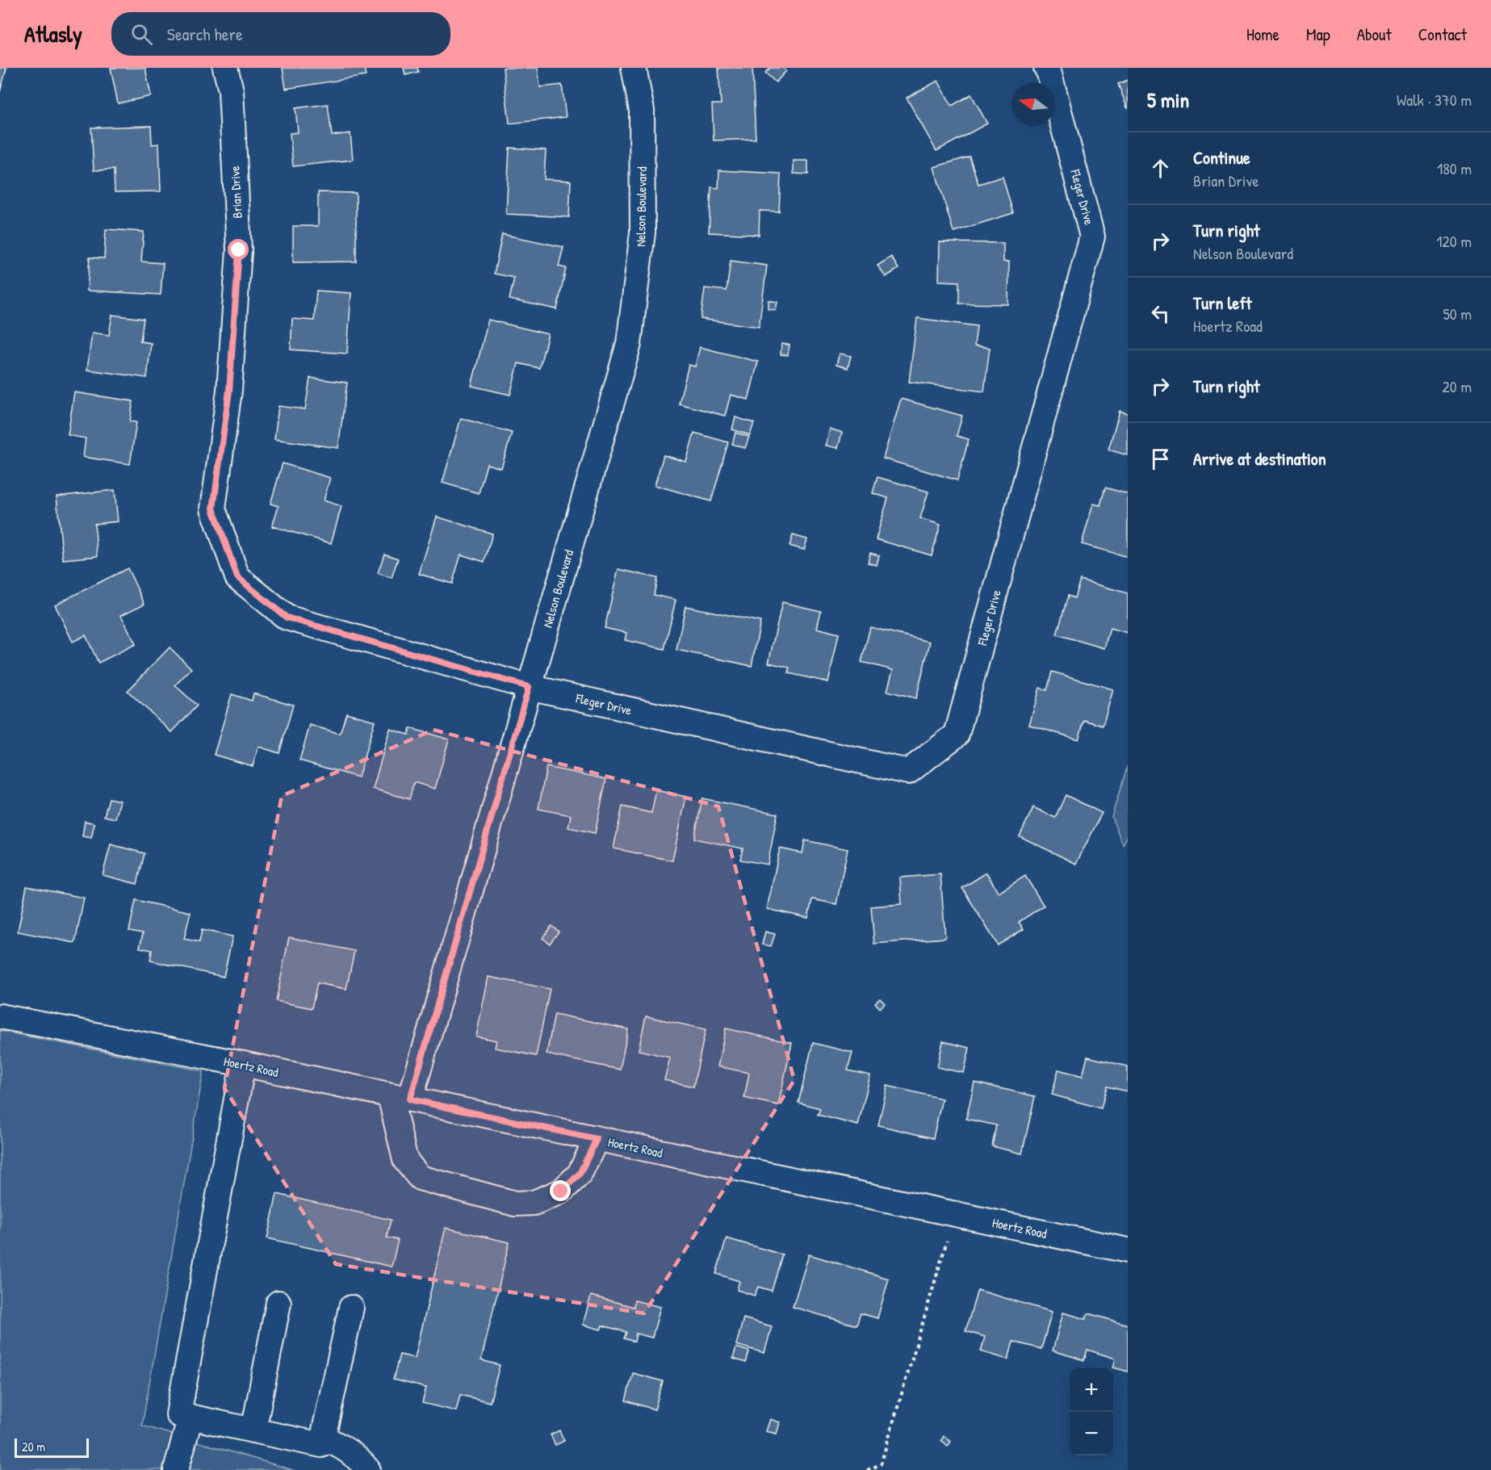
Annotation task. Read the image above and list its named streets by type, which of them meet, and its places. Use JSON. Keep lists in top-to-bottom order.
{
  "streets": {
    "street": [
      "Brian Drive",
      "Fleger Drive",
      "Nelson Boulevard",
      "Hoertz Road"
    ]
  },
  "crossings": [
    ["Brian Drive", "Fleger Drive"],
    ["Brian Drive", "Nelson Boulevard"],
    ["Fleger Drive", "Nelson Boulevard"],
    ["Nelson Boulevard", "Hoertz Road"]
  ],
  "scale_bar": "20 m",
  "north": "left",
  "page": {
    "header": "Atlasly",
    "search": "Search here",
    "nav": [
      "Home",
      "Map",
      "About",
      "Contact"
    ],
    "heading": ["5 min", "Walk · 370 m"],
    "list": [
      ["Continue", "Brian Drive", "180 m"],
      ["Turn right", "Nelson Boulevard", "120 m"],
      ["Turn left", "Hoertz Road", "50 m"],
      ["Turn right", "20 m"],
      "Arrive at destination"
    ],
    "map_buttons": ["+", "−"],
    "scale": "20 m"
  }
}
